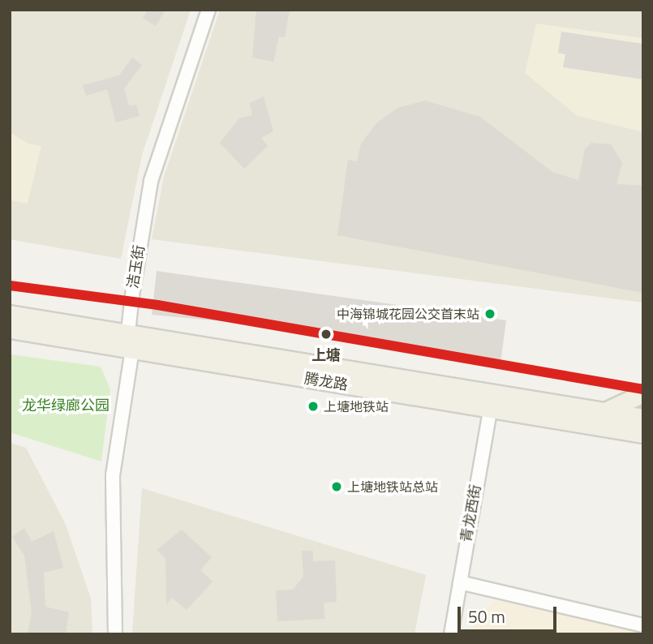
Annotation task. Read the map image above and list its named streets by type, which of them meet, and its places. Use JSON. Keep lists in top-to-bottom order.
{
  "streets": {
    "main road": ["腾龙路"],
    "street": ["洁玉街", "青龙西街"]
  },
  "crossings": [
    ["洁玉街", "腾龙路"],
    ["腾龙路", "青龙西街"]
  ],
  "parks": ["龙华绿廊公园"],
  "places": [
    "中海锦城花园公交首末站",
    "上塘",
    "上塘地铁站",
    "上塘地铁站总站"
  ],
  "scale_bar": "50 m"
}
